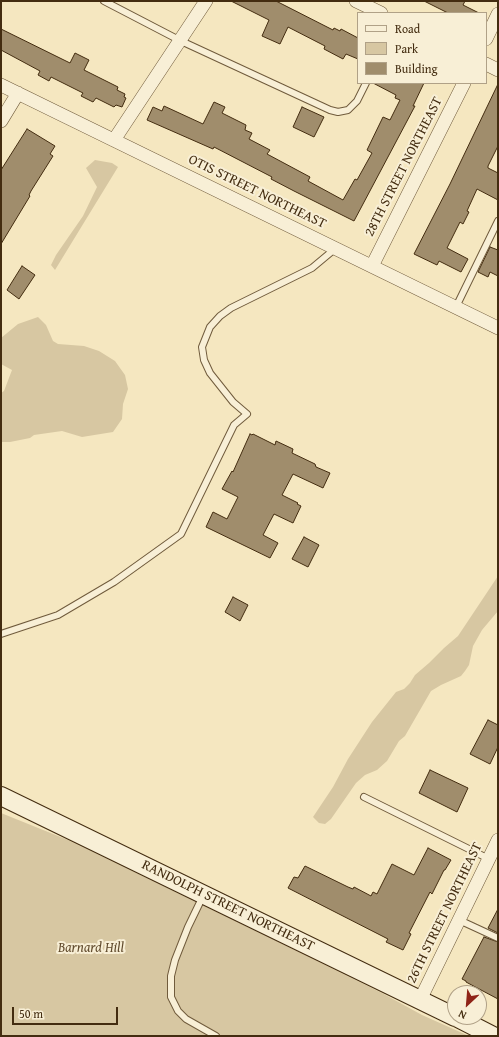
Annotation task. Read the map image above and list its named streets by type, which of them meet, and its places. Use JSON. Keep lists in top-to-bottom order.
{
  "streets": {
    "street": [
      "28TH STREET NORTHEAST",
      "OTIS STREET NORTHEAST",
      "RANDOLPH STREET NORTHEAST",
      "26TH STREET NORTHEAST"
    ]
  },
  "crossings": [
    ["28TH STREET NORTHEAST", "OTIS STREET NORTHEAST"],
    ["RANDOLPH STREET NORTHEAST", "26TH STREET NORTHEAST"]
  ],
  "parks": ["Barnard Hill"],
  "legend": ["Road", "Park", "Building"],
  "scale_bar": "50 m",
  "north": "bottom left"
}
